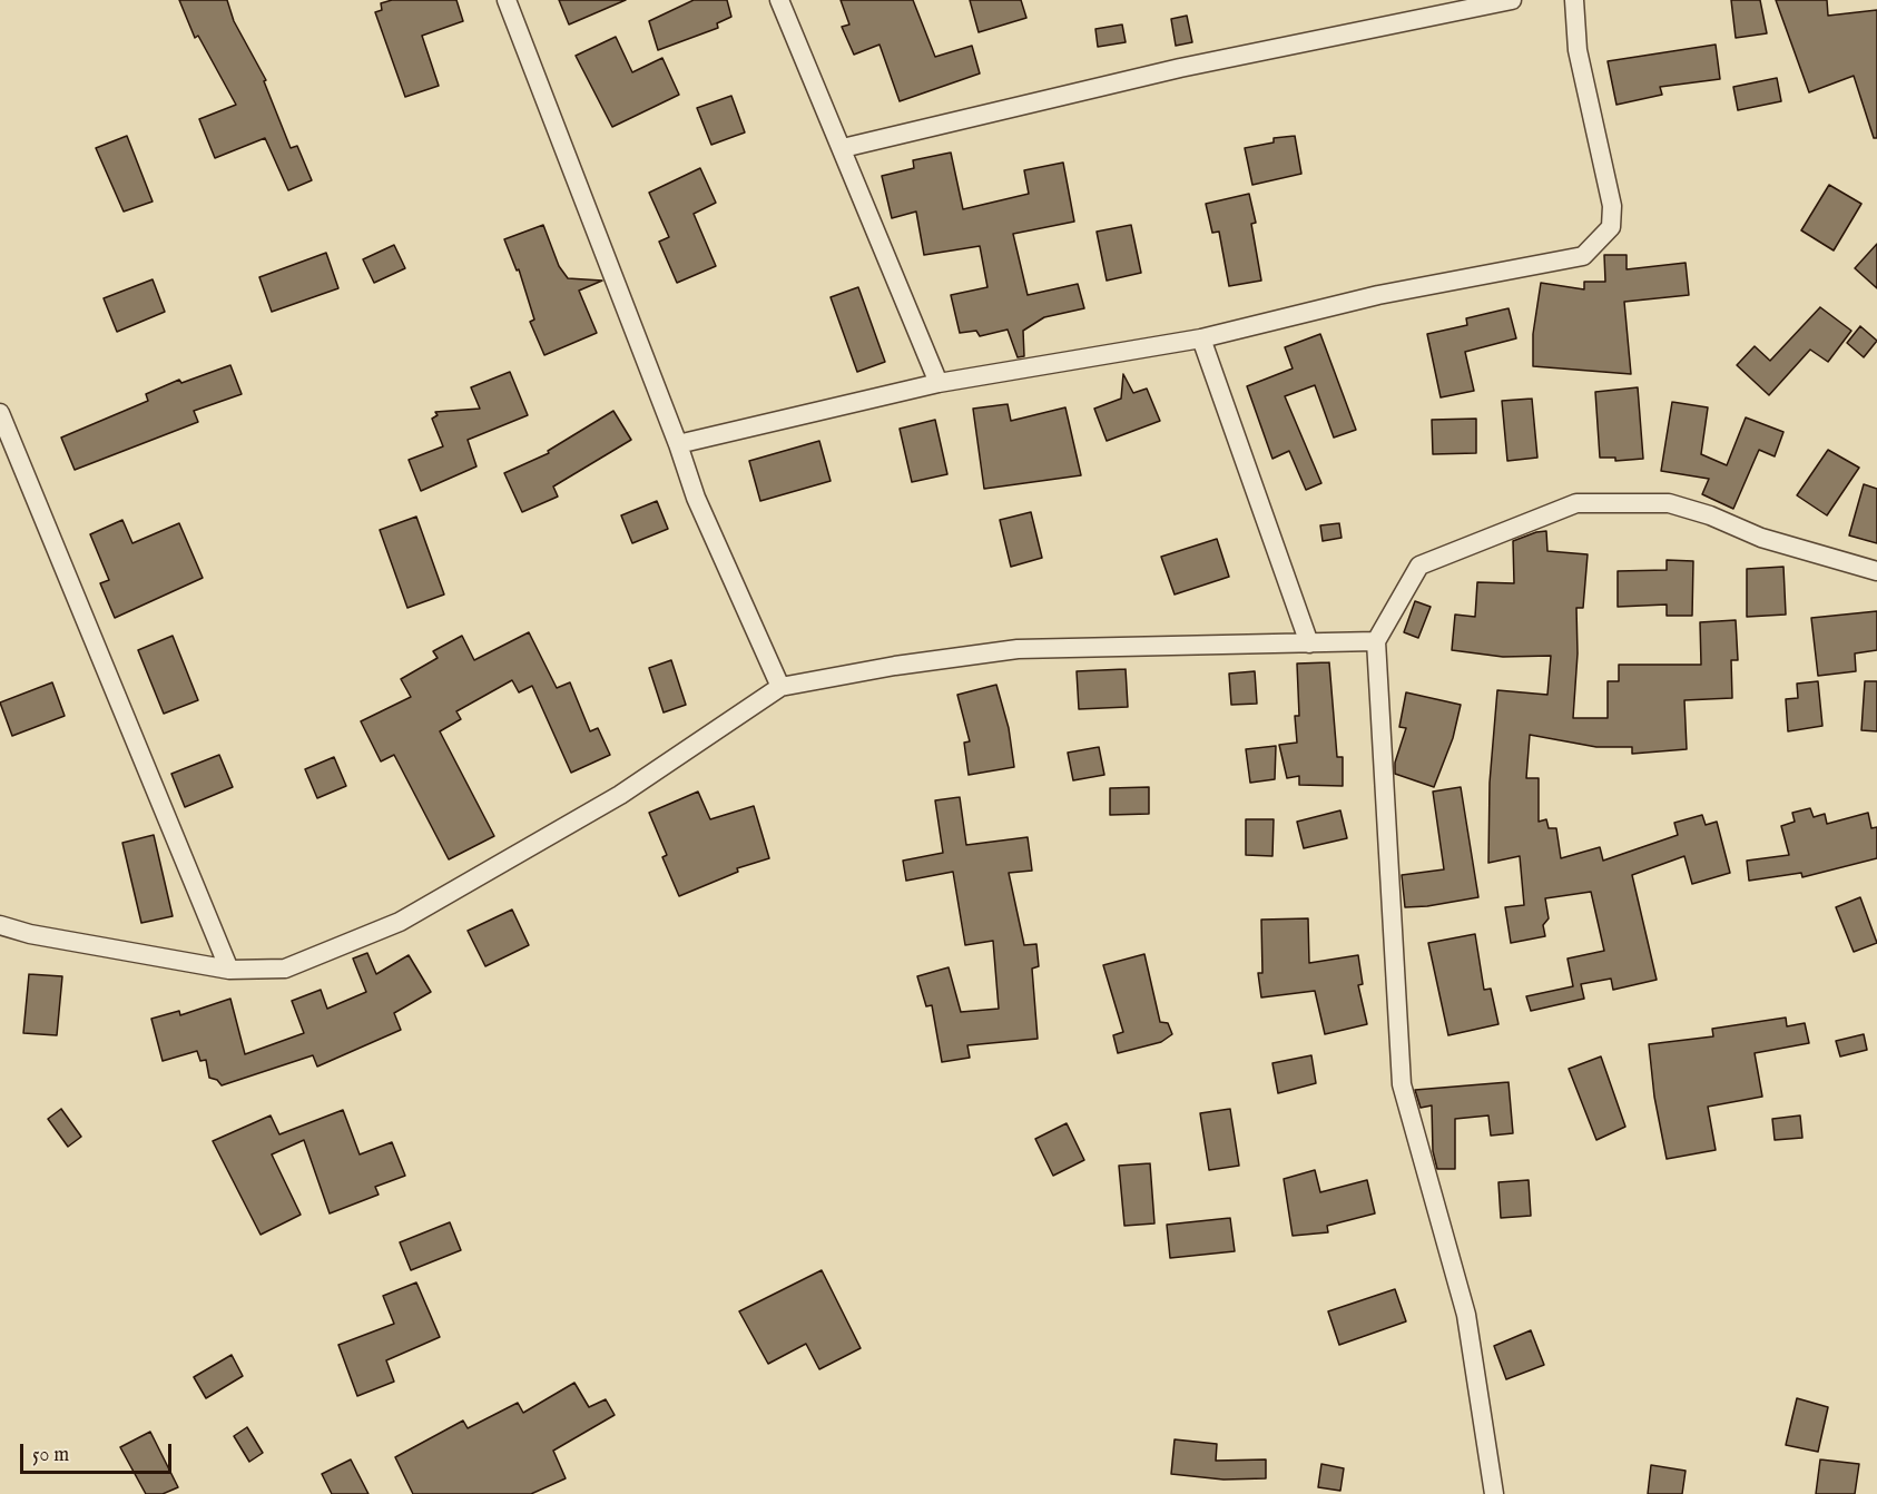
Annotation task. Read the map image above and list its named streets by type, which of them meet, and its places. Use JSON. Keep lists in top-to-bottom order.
{
  "scale_bar": "50 m"
}
